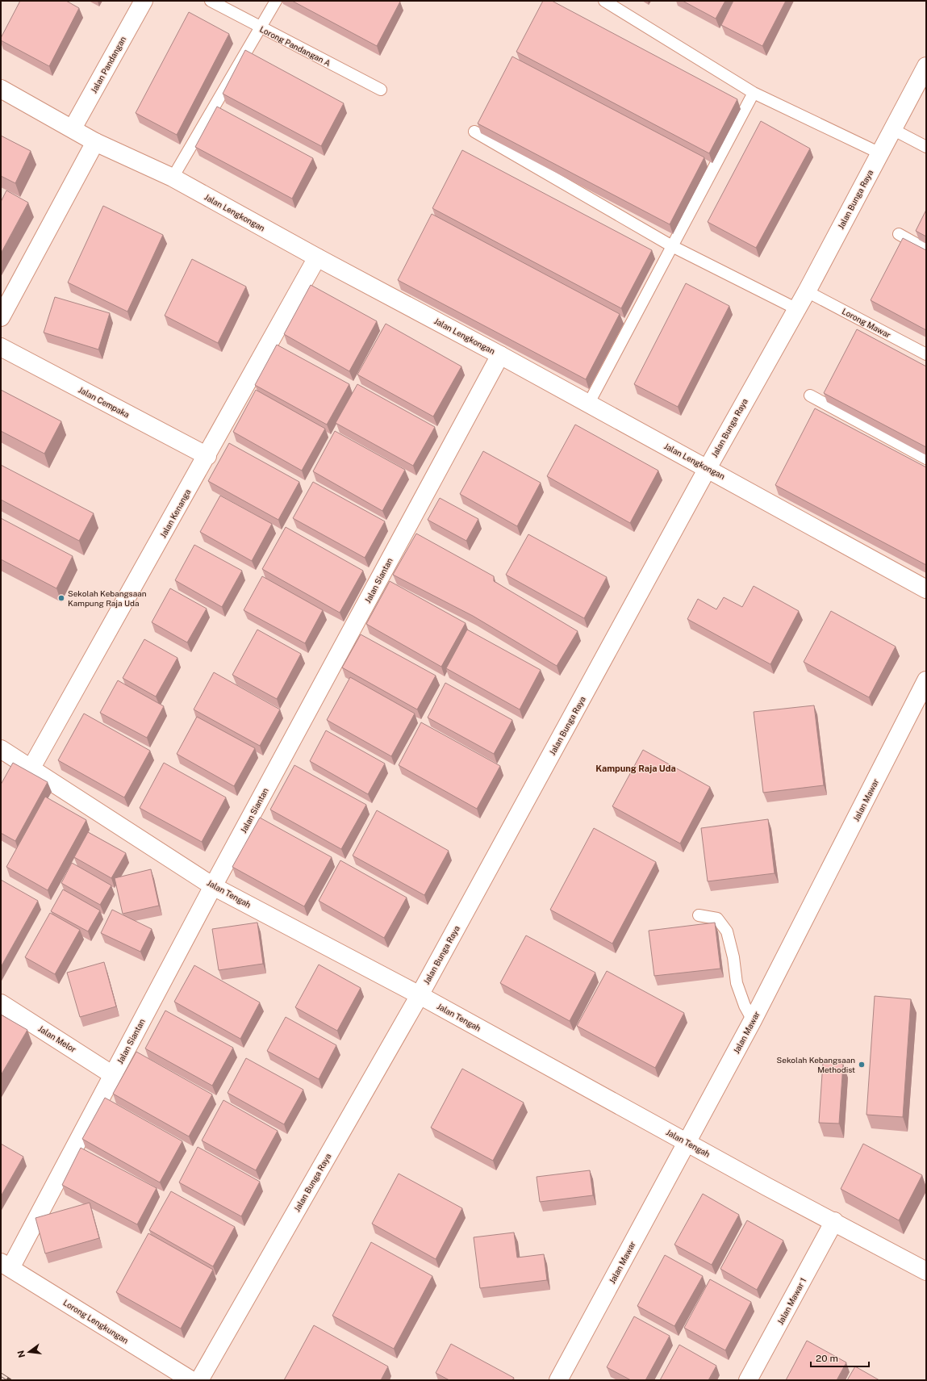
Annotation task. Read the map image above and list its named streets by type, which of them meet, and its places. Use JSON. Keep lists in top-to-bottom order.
{
  "streets": {
    "street": [
      "Jalan Pandangan",
      "Jalan Bunga Raya",
      "Jalan Lengkongan",
      "Jalan Cempaka",
      "Jalan Kenanga",
      "Jalan Siantan",
      "Jalan Mawar",
      "Jalan Tengah",
      "Jalan Melor",
      "Jalan Mawar 1",
      "Lorong Lengkungan"
    ],
    "lane": ["Lorong Pandangan A", "Lorong Mawar"]
  },
  "crossings": [
    ["Jalan Pandangan", "Jalan Lengkongan"],
    ["Jalan Bunga Raya", "Jalan Lengkongan"],
    ["Jalan Bunga Raya", "Lorong Mawar"],
    ["Jalan Bunga Raya", "Jalan Tengah"],
    ["Jalan Lengkongan", "Jalan Kenanga"],
    ["Jalan Lengkongan", "Jalan Siantan"],
    ["Jalan Cempaka", "Jalan Kenanga"],
    ["Jalan Kenanga", "Jalan Tengah"],
    ["Jalan Siantan", "Jalan Tengah"],
    ["Jalan Siantan", "Jalan Melor"],
    ["Jalan Siantan", "Lorong Lengkungan"],
    ["Jalan Mawar", "Jalan Tengah"],
    ["Jalan Tengah", "Jalan Mawar 1"]
  ],
  "districts": ["Kampung Raja Uda"],
  "places": ["Sekolah Kebangsaan Kampung Raja Uda", "Sekolah Kebangsaan Methodist"],
  "scale_bar": "20 m",
  "north": "left"
}
